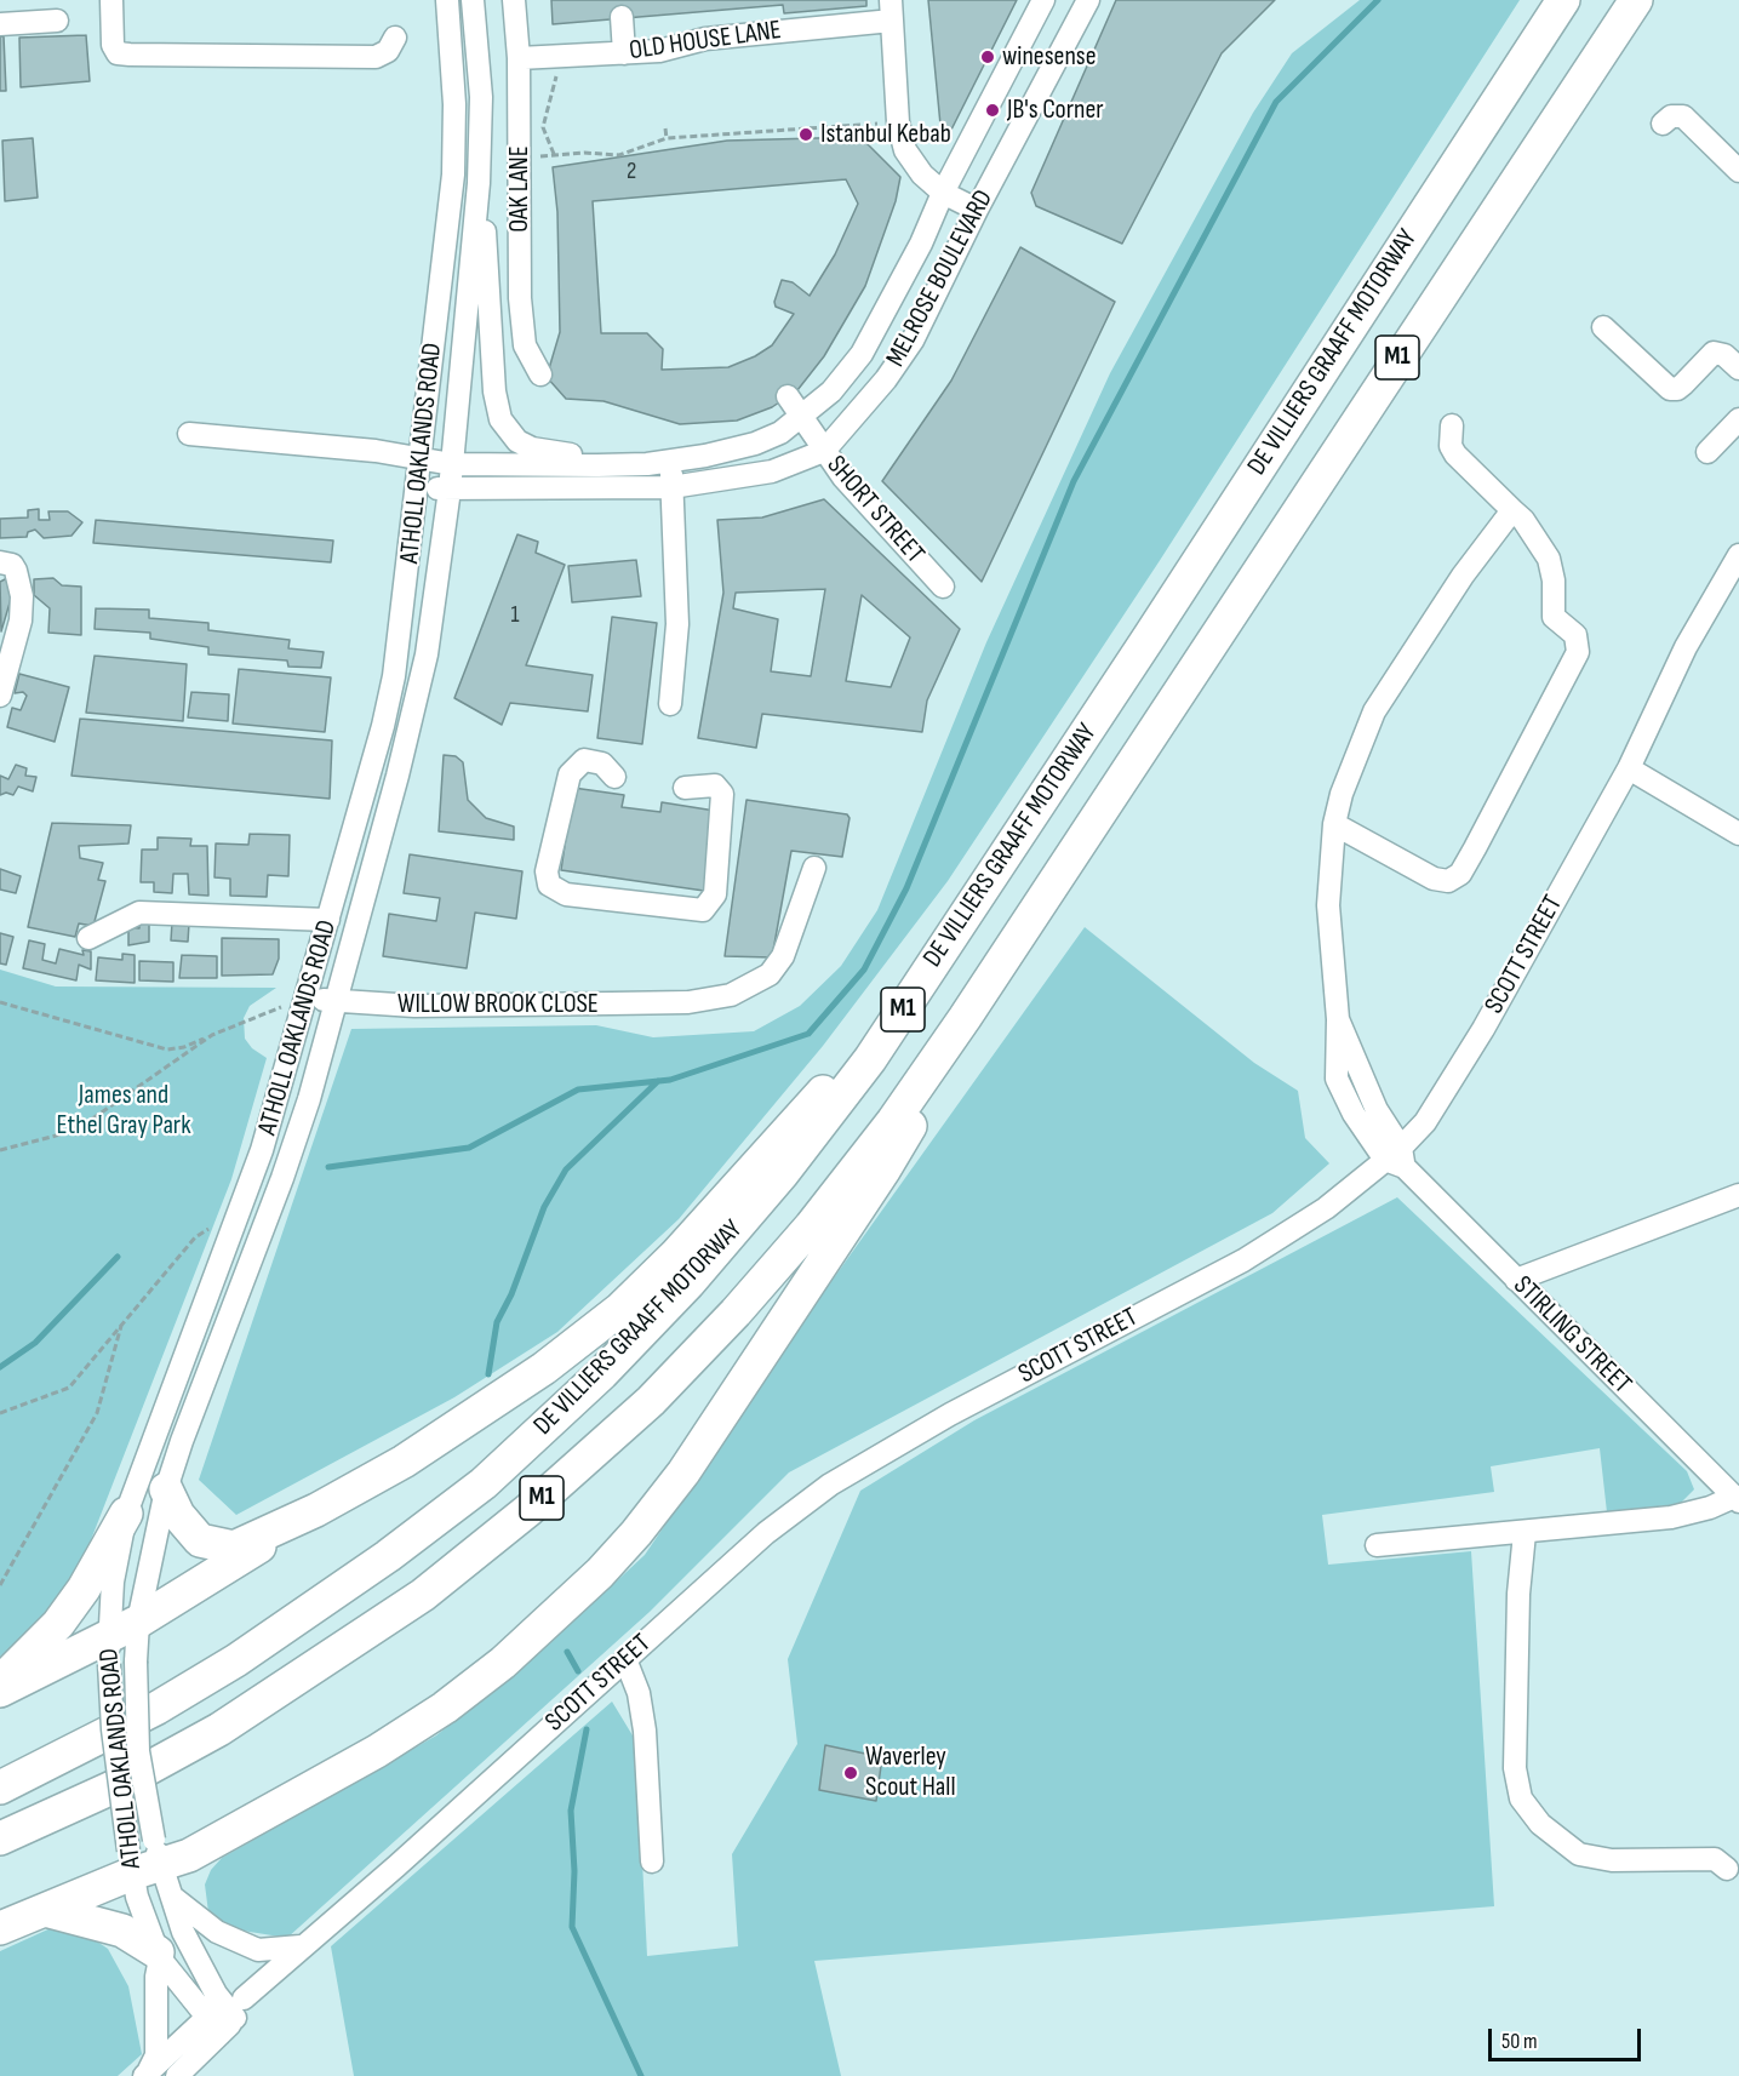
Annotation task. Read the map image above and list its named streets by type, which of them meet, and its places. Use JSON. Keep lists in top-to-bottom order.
{
  "streets": {
    "highway": ["DE VILLIERS GRAAFF MOTORWAY", "M1"],
    "street": [
      "OLD HOUSE LANE",
      "OAK LANE",
      "MELROSE BOULEVARD",
      "ATHOLL OAKLANDS ROAD",
      "SHORT STREET",
      "SCOTT STREET",
      "WILLOW BROOK CLOSE",
      "STIRLING STREET"
    ]
  },
  "crossings": [
    ["OLD HOUSE LANE", "OAK LANE"],
    ["MELROSE BOULEVARD", "ATHOLL OAKLANDS ROAD"],
    ["MELROSE BOULEVARD", "SHORT STREET"],
    ["ATHOLL OAKLANDS ROAD", "SCOTT STREET"],
    ["ATHOLL OAKLANDS ROAD", "WILLOW BROOK CLOSE"],
    ["SCOTT STREET", "STIRLING STREET"]
  ],
  "parks": ["James and Ethel Gray Park"],
  "places": [
    "winesense",
    "JB's Corner",
    "Istanbul Kebab",
    "Waverley Scout Hall"
  ],
  "house_numbers": ["2", "1"],
  "scale_bar": "50 m"
}
